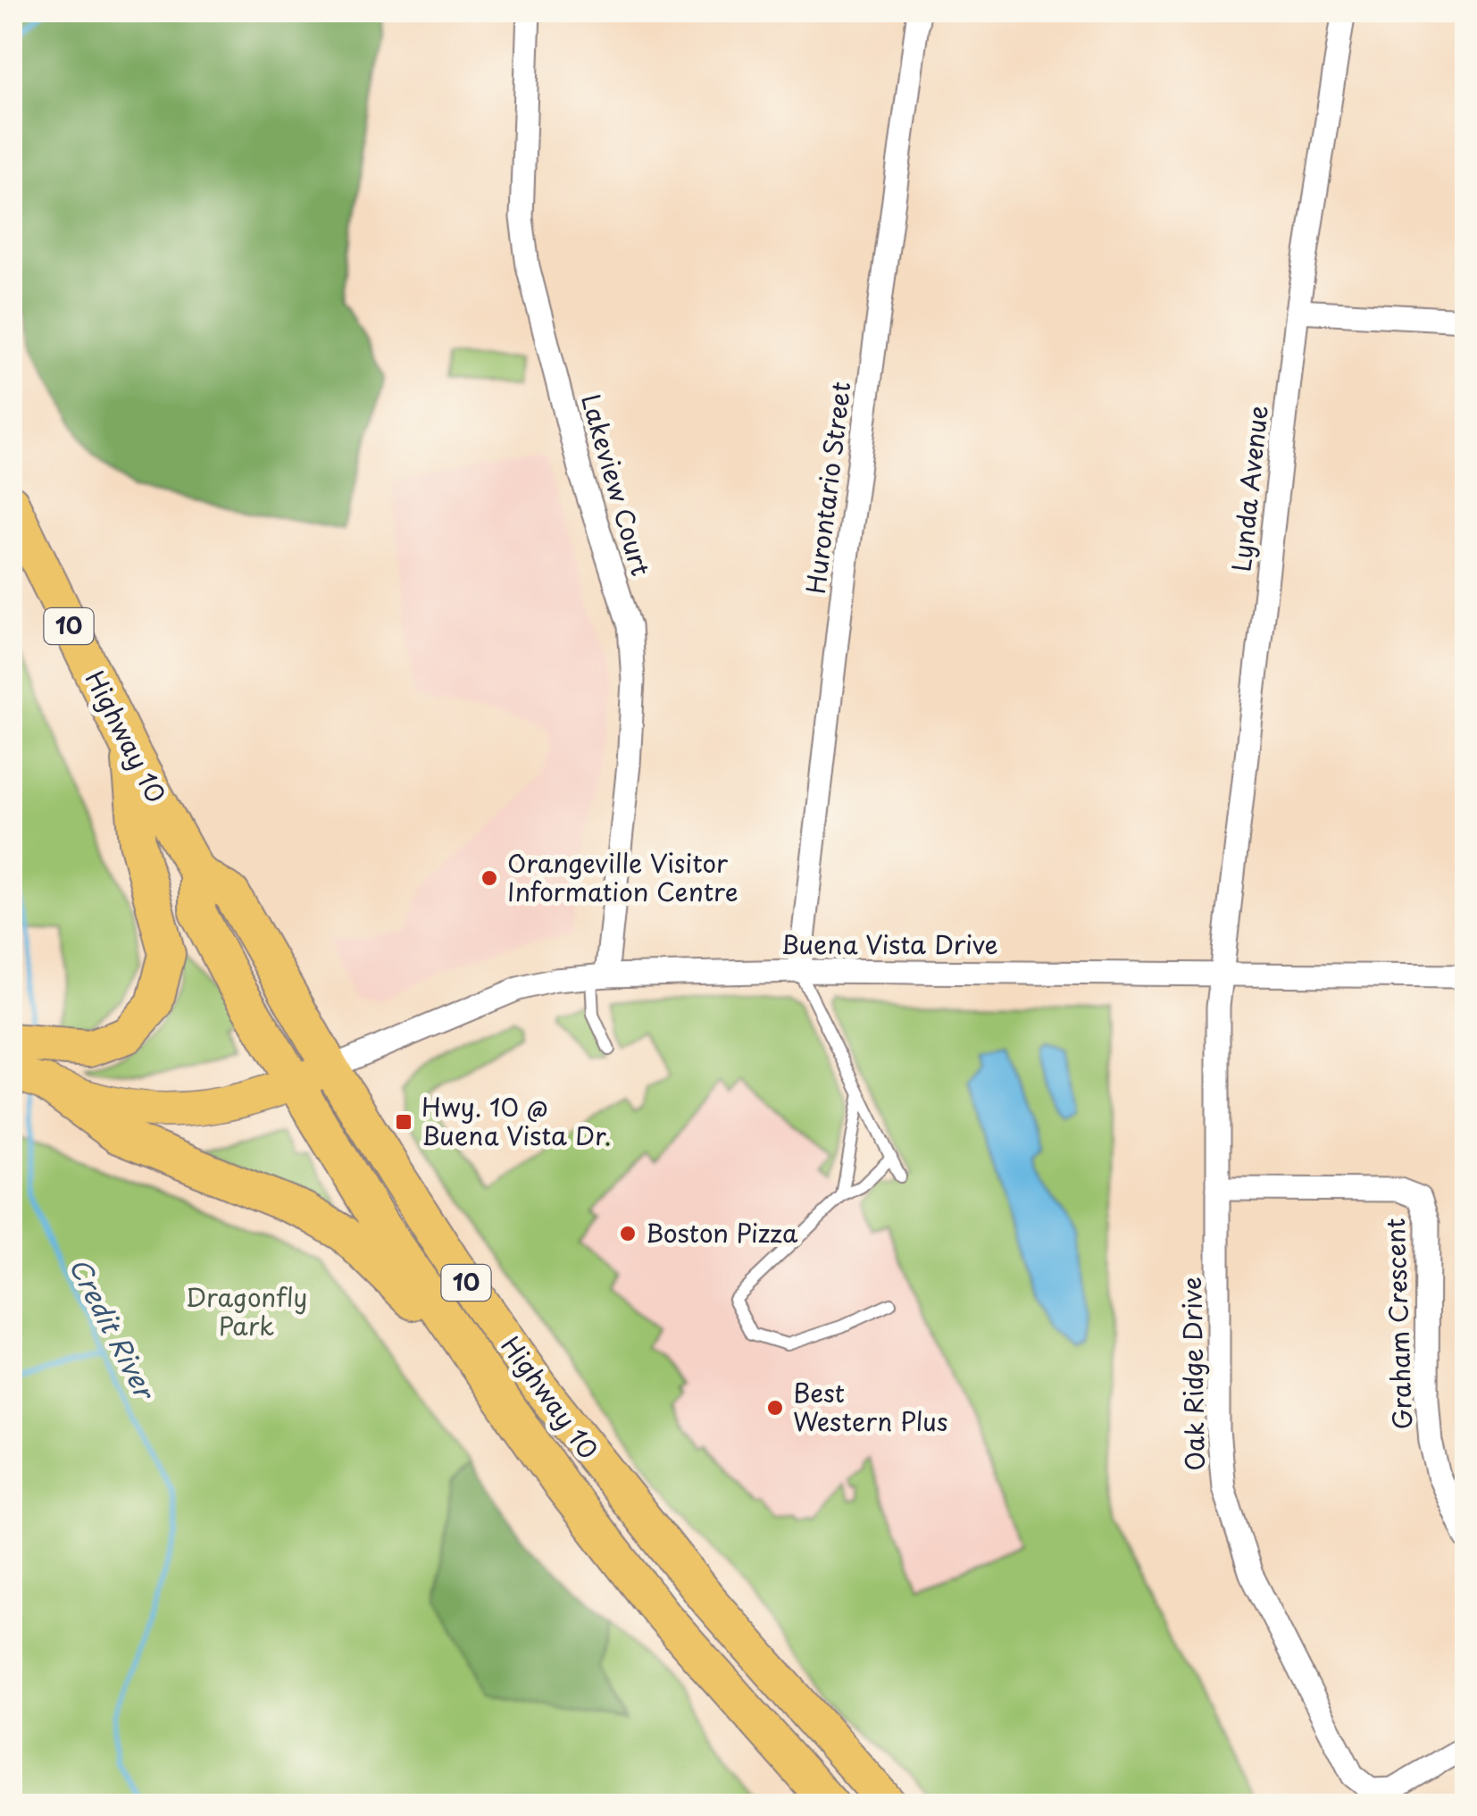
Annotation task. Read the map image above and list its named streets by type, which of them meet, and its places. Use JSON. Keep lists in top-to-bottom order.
{
  "streets": {
    "highway": ["10", "Highway 10"],
    "street": [
      "Lakeview Court",
      "Hurontario Street",
      "Lynda Avenue",
      "Buena Vista Drive",
      "Graham Crescent",
      "Oak Ridge Drive"
    ]
  },
  "crossings": [
    ["Lakeview Court", "Buena Vista Drive"],
    ["Hurontario Street", "Buena Vista Drive"],
    ["Lynda Avenue", "Buena Vista Drive"],
    ["Lynda Avenue", "Oak Ridge Drive"],
    ["Highway 10", "Buena Vista Drive"],
    ["Buena Vista Drive", "Oak Ridge Drive"],
    ["Graham Crescent", "Oak Ridge Drive"]
  ],
  "water": ["Credit River"],
  "parks": ["Dragonfly Park"],
  "places": {
    "other": ["Orangeville Visitor Information Centre", "Boston Pizza", "Best Western Plus"],
    "transit": ["Hwy. 10 @ Buena Vista Dr."]
  }
}
